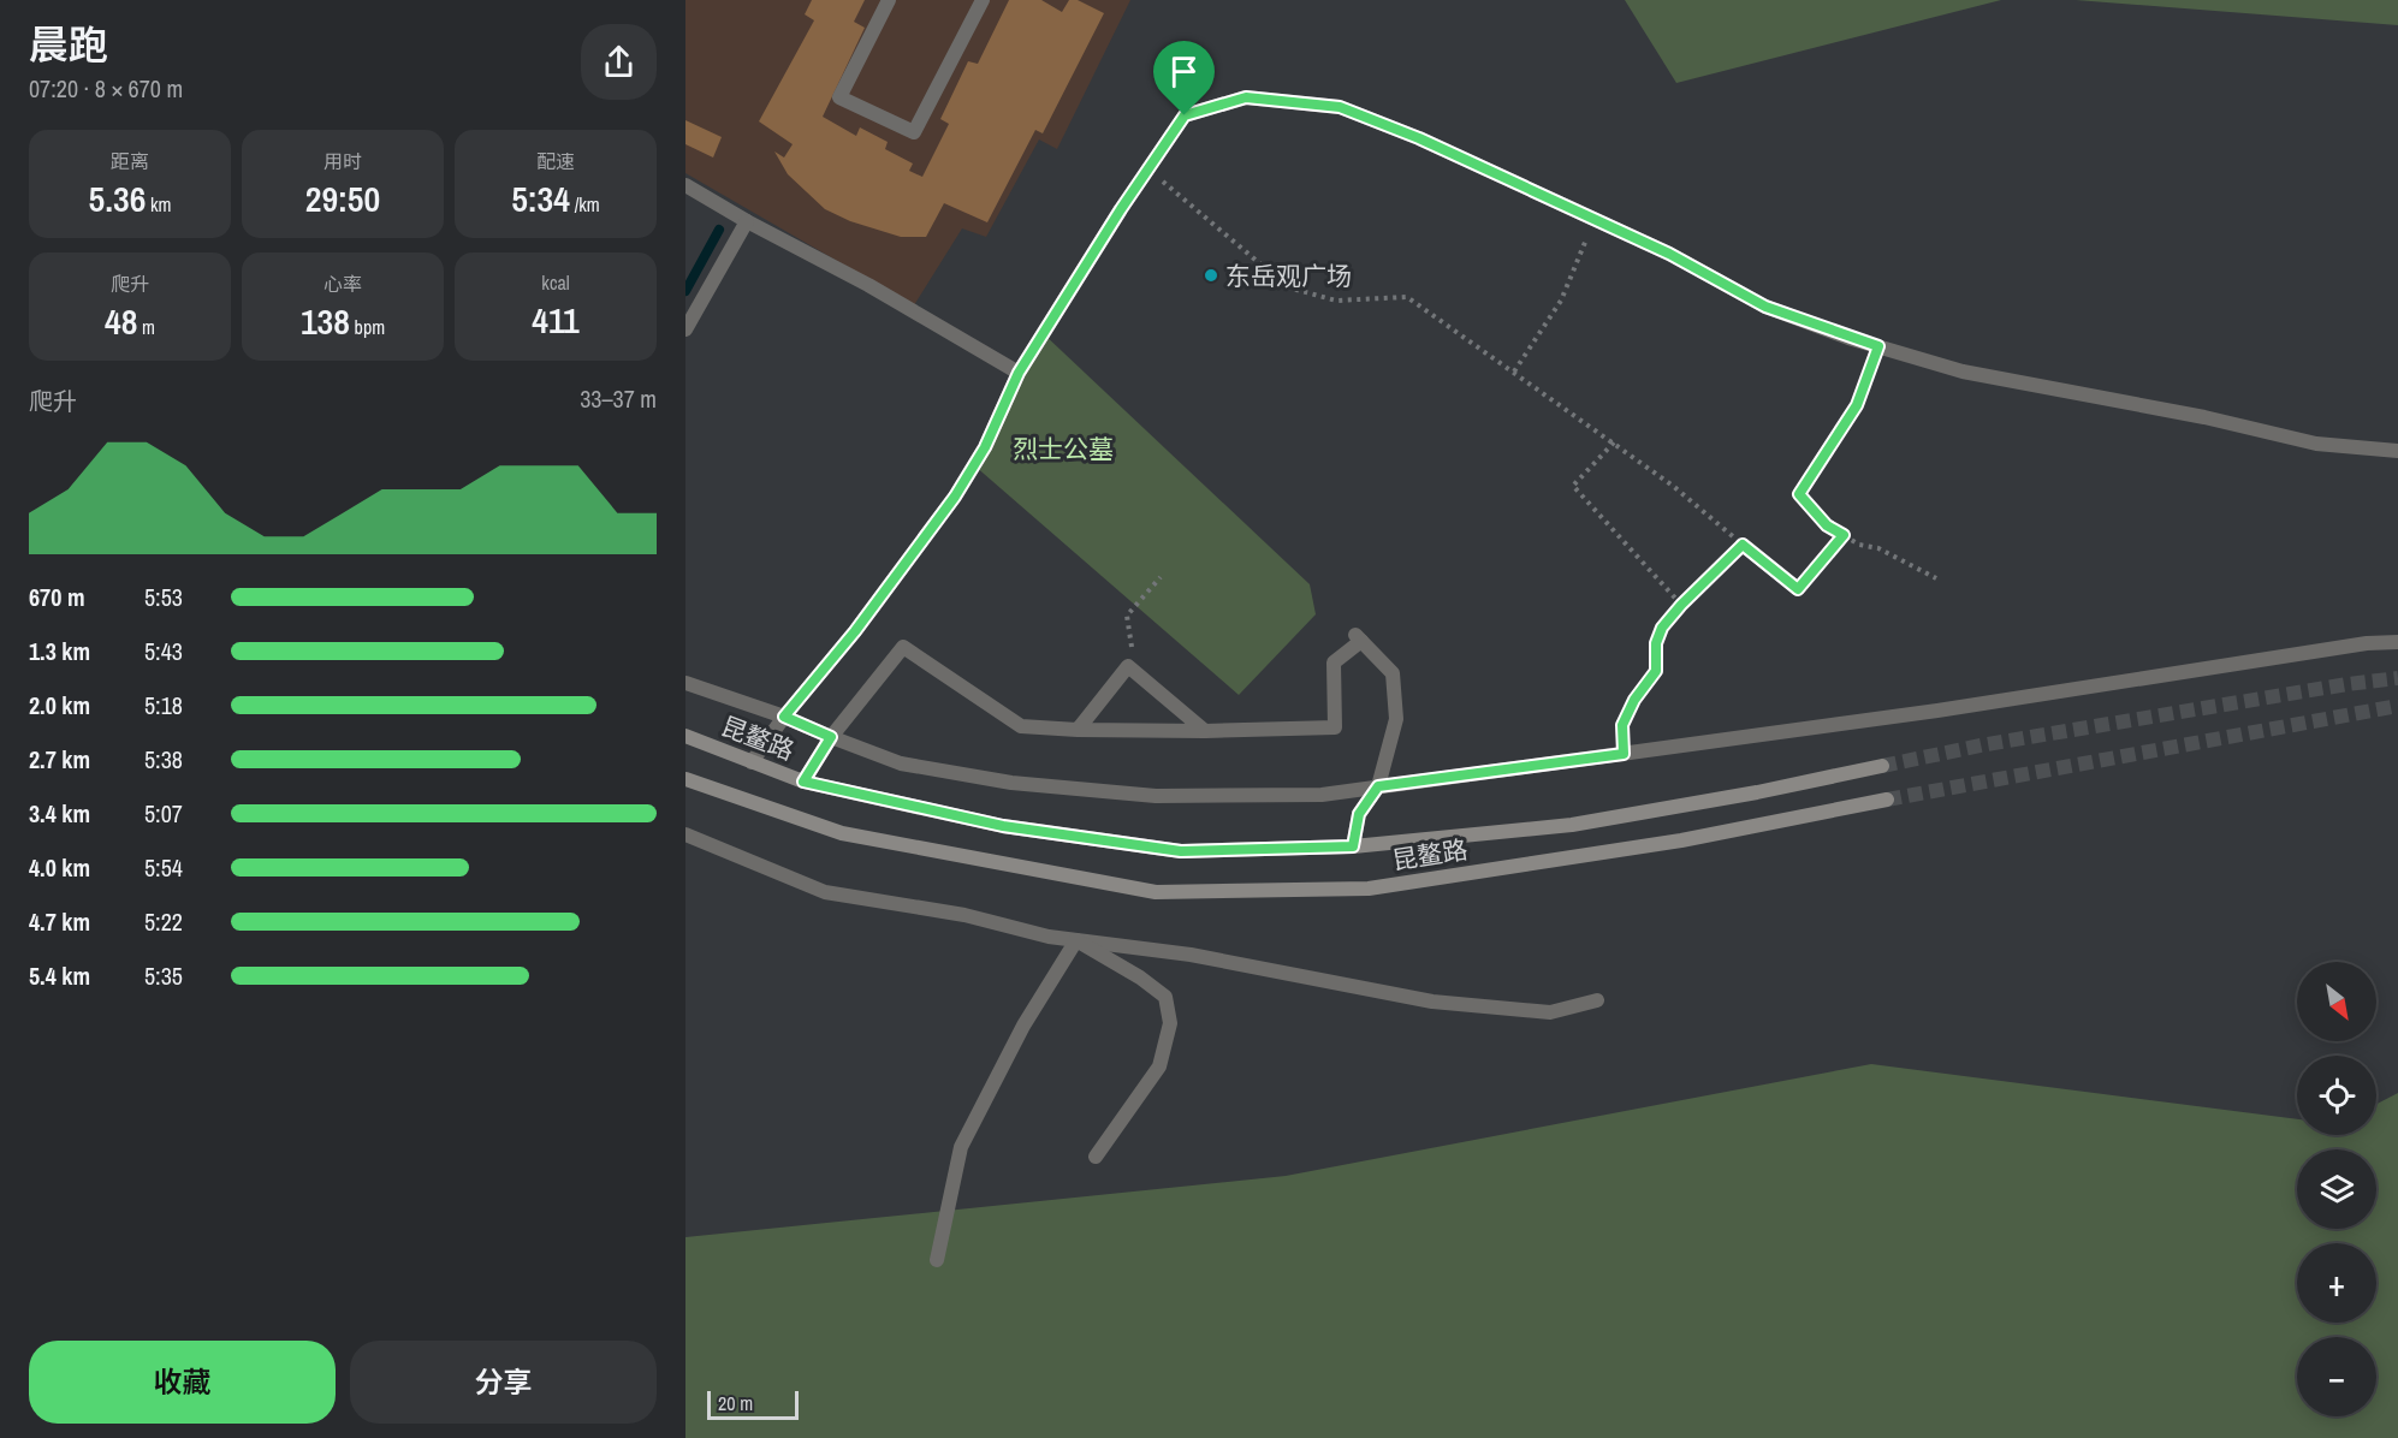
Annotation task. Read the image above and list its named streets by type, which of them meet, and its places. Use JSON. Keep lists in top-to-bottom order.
{
  "streets": {
    "street": ["昆鳌路"]
  },
  "parks": ["烈士公墓"],
  "places": ["东岳观广场"],
  "scale_bar": "20 m",
  "north": "bottom right",
  "page": {
    "heading": ["晨跑", "07:20 · 8 × 670 m"],
    "stats": [
      ["距离", "5.36 km"],
      ["用时", "29:50"],
      ["配速", "5:34 /km"],
      ["爬升", "48 m"],
      ["心率", "138 bpm"],
      ["kcal", "411"]
    ],
    "chart": ["爬升", "33–37 m"],
    "list": [
      {
        "name": "670 m",
        "note": "5:53"
      },
      {
        "name": "1.3 km",
        "note": "5:43"
      },
      {
        "name": "2.0 km",
        "note": "5:18"
      },
      {
        "name": "2.7 km",
        "note": "5:38"
      },
      {
        "name": "3.4 km",
        "note": "5:07"
      },
      {
        "name": "4.0 km",
        "note": "5:54"
      },
      {
        "name": "4.7 km",
        "note": "5:22"
      },
      {
        "name": "5.4 km",
        "note": "5:35"
      }
    ],
    "map_buttons": ["+", "−"],
    "buttons": ["收藏", "分享"],
    "scale": "20 m"
  }
}
